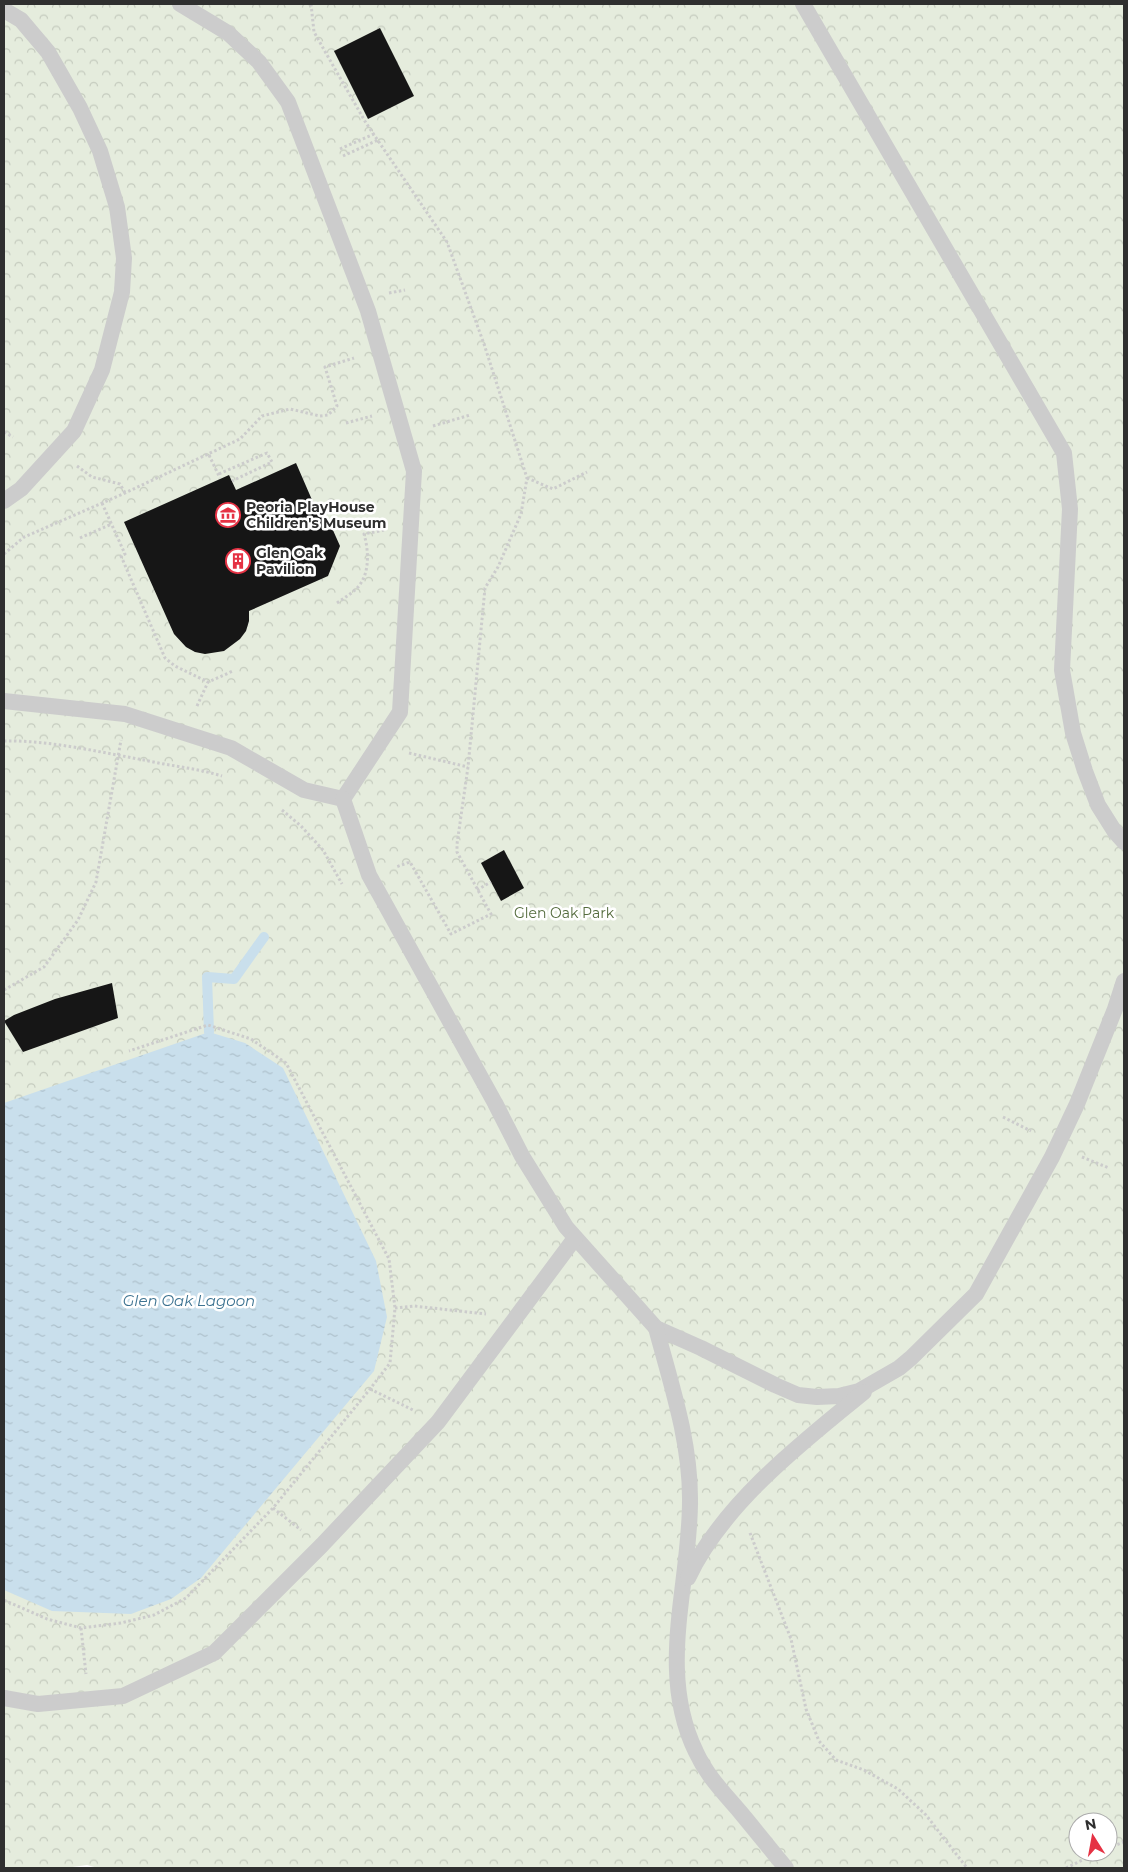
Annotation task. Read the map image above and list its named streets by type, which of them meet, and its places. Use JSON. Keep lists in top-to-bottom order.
{
  "water": ["Glen Oak Lagoon"],
  "parks": ["Glen Oak Park"],
  "places": {
    "museum": ["Peoria PlayHouse Children's Museum"],
    "building": ["Glen Oak Pavilion"]
  },
  "north": "top"
}
